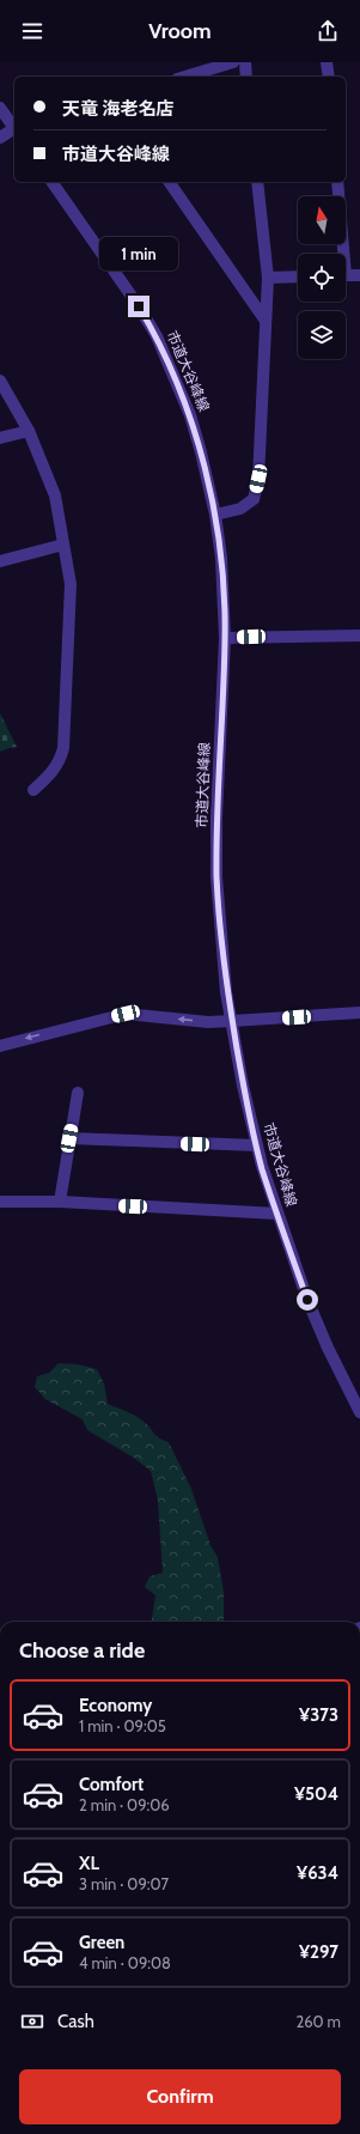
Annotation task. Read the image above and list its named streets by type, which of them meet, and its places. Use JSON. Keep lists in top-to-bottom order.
{
  "streets": {
    "street": ["市道大谷峰線"]
  },
  "north": "top",
  "page": {
    "header": "Vroom",
    "banner": ["天竜 海老名店", "市道大谷峰線"],
    "bubble": "1 min",
    "heading": "Choose a ride",
    "list": [
      {
        "name": "Economy",
        "note": "1 min · 09:05",
        "value": "¥373"
      },
      {
        "name": "Comfort",
        "note": "2 min · 09:06",
        "value": "¥504"
      },
      {
        "name": "XL",
        "note": "3 min · 09:07",
        "value": "¥634"
      },
      {
        "name": "Green",
        "note": "4 min · 09:08",
        "value": "¥297"
      }
    ],
    "pay": ["Cash", "260 m"],
    "buttons": "Confirm"
  }
}
